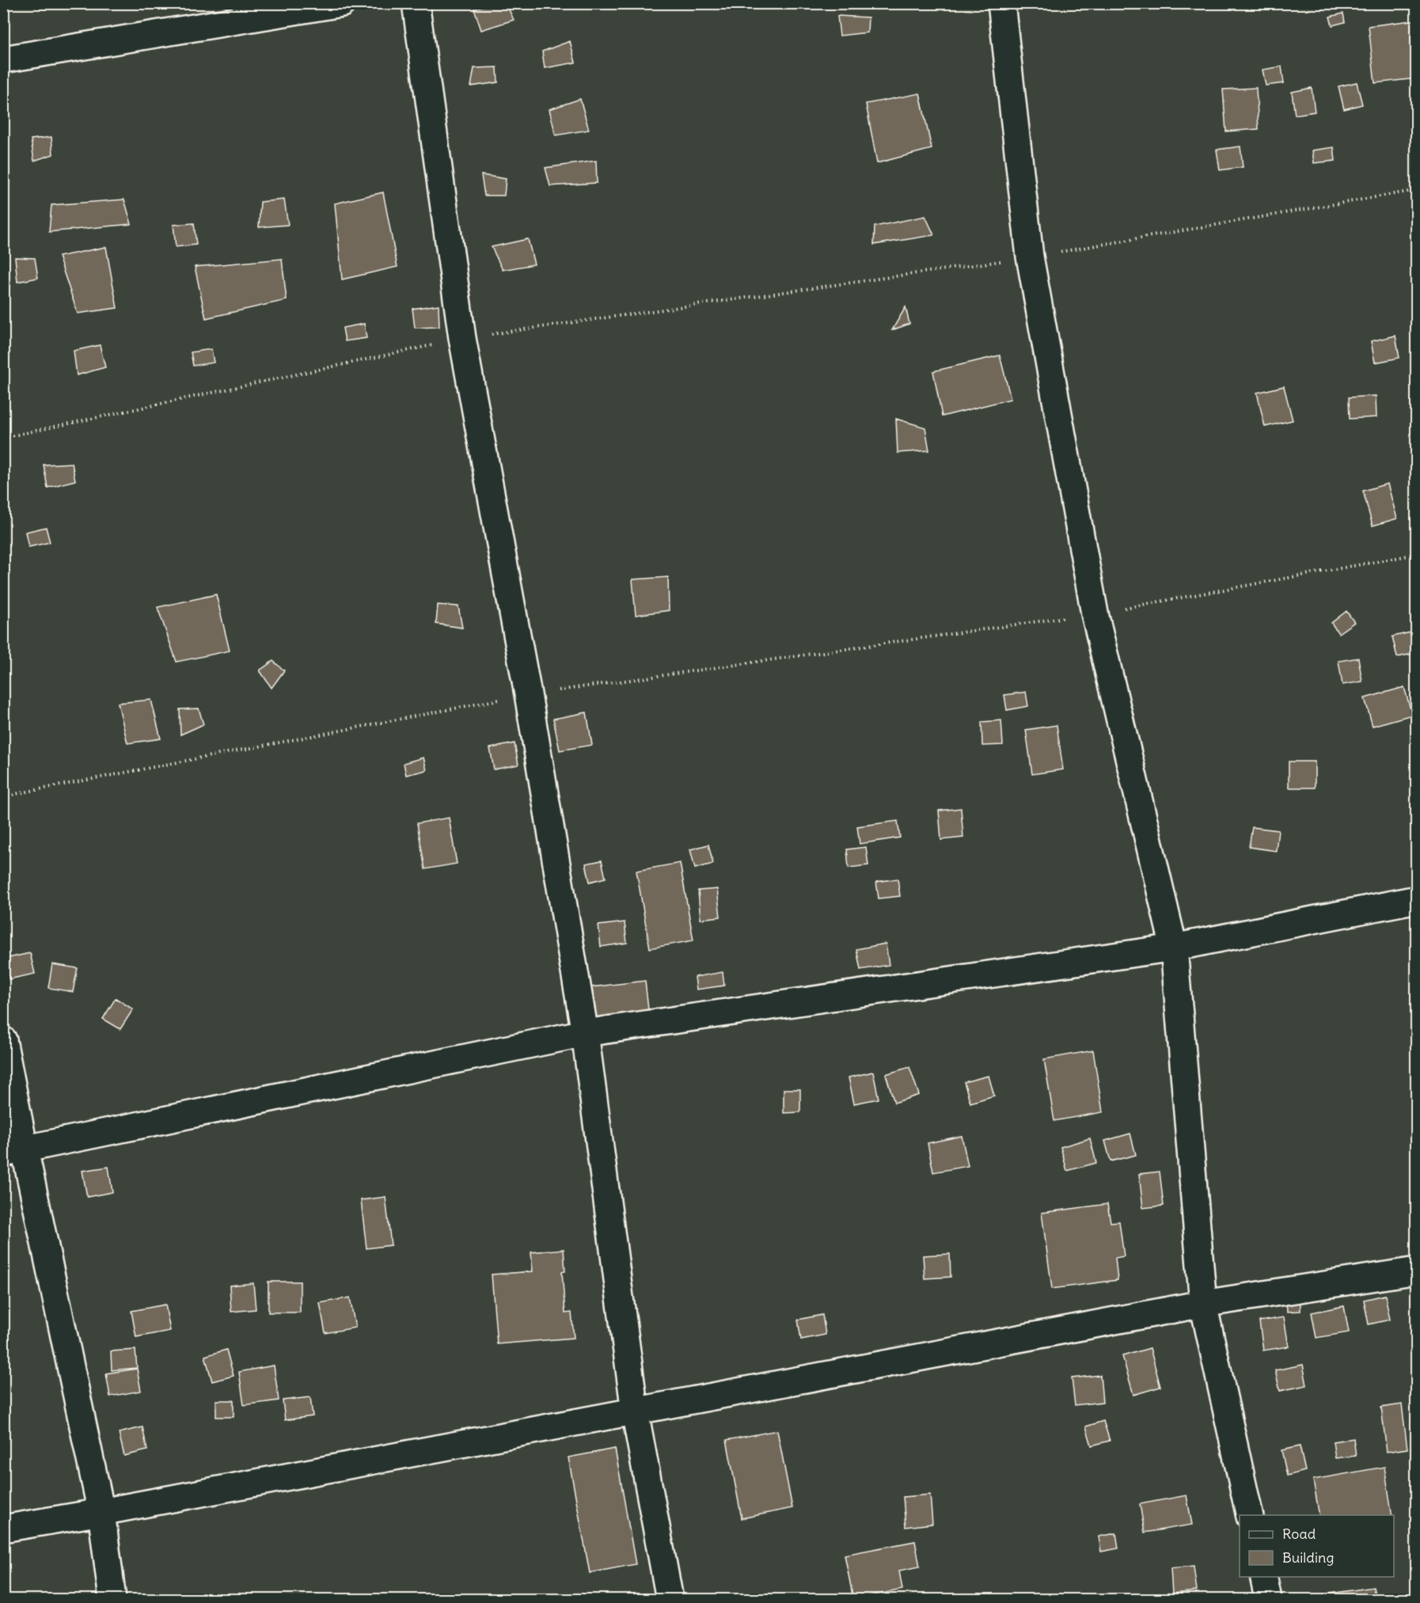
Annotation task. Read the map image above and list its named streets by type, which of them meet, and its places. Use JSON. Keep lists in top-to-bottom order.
{
  "legend": ["Road", "Building"]
}
